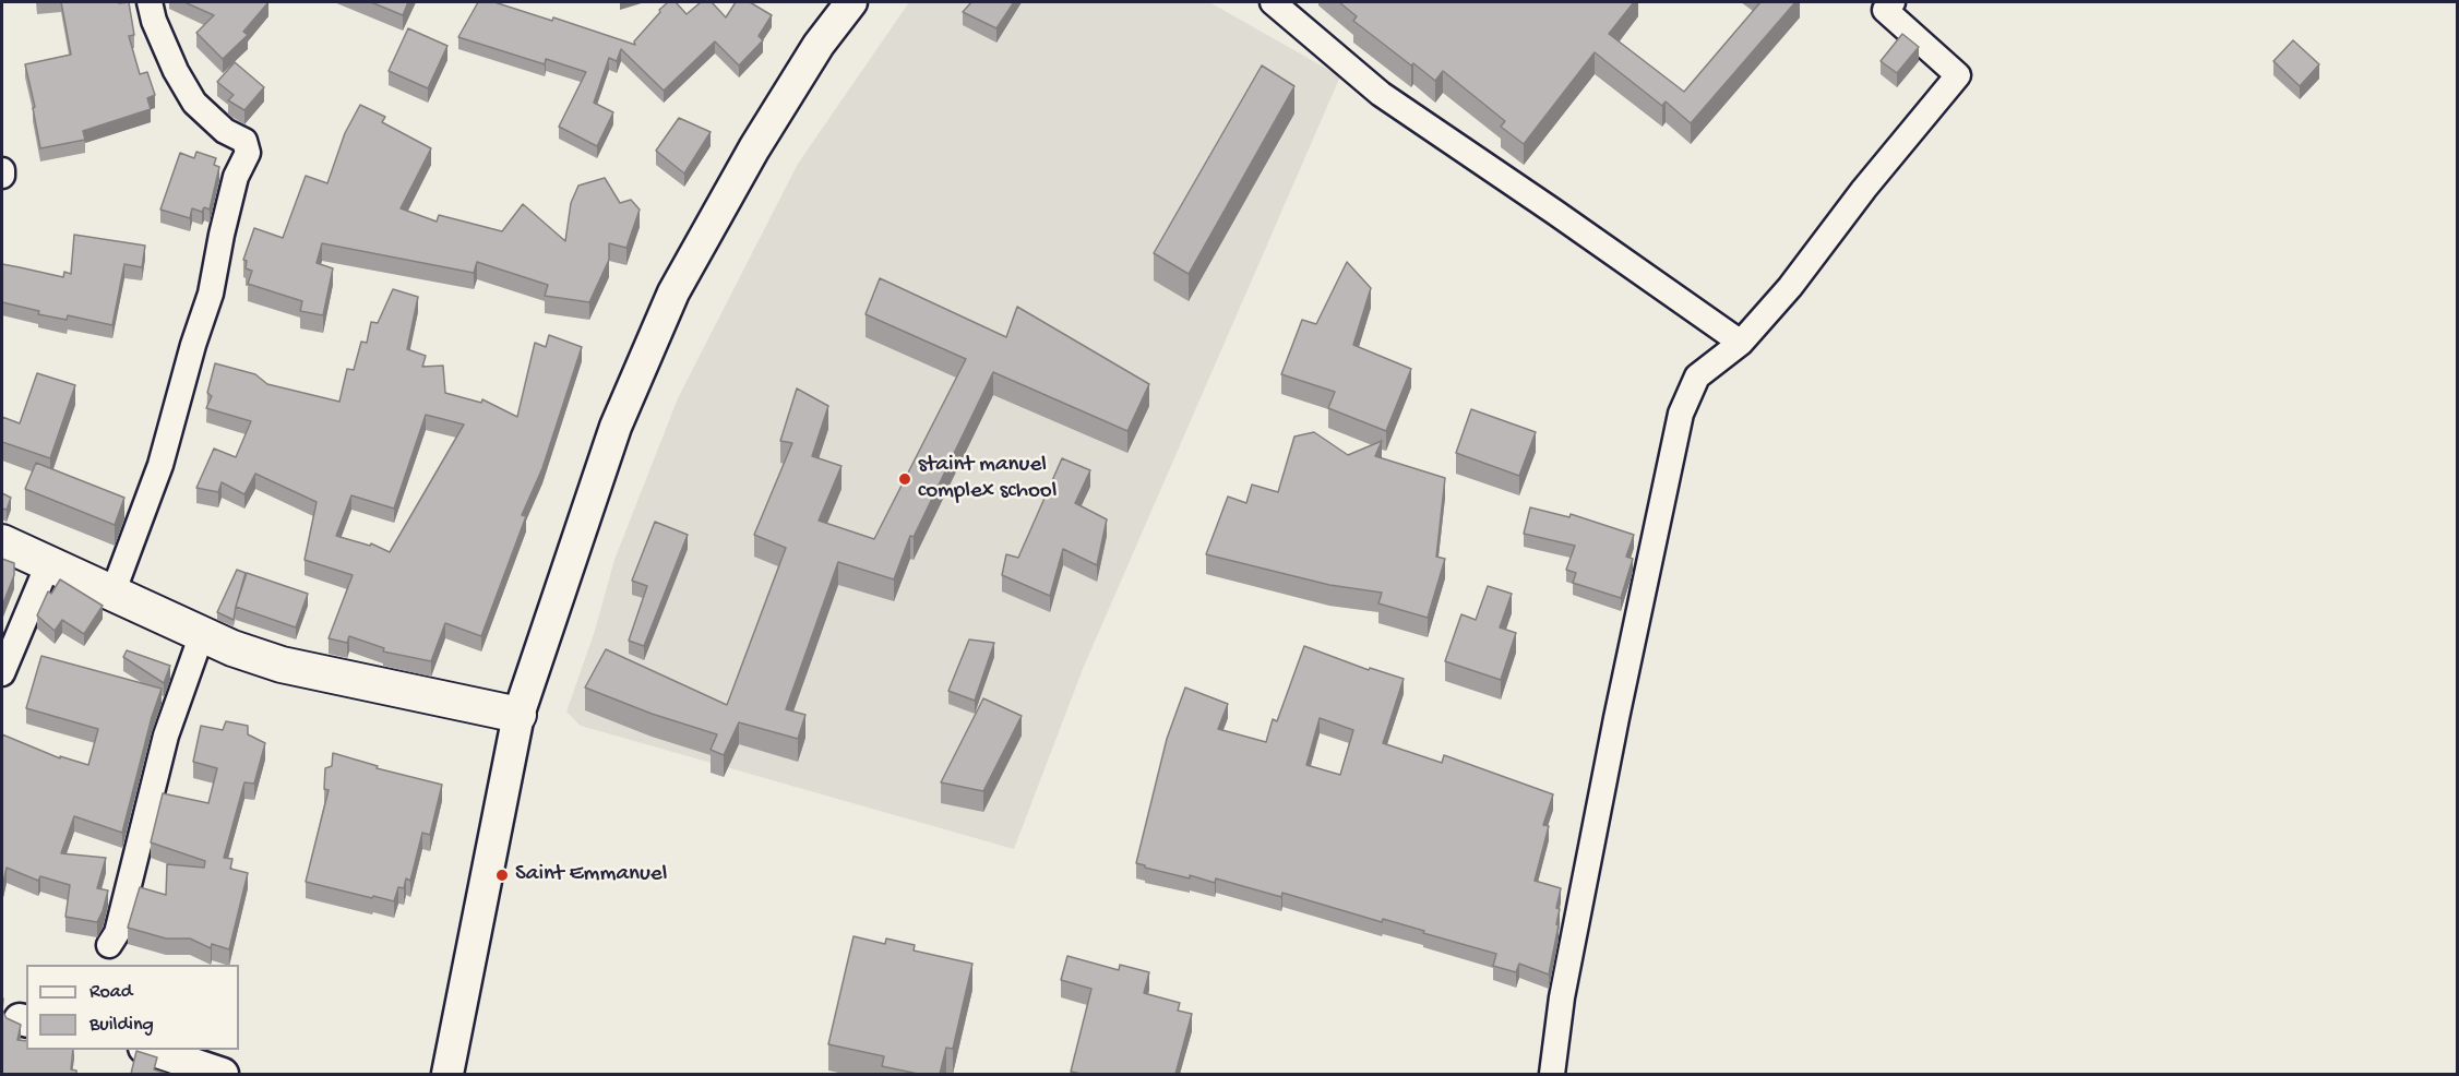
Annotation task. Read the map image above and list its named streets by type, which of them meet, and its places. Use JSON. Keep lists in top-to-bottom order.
{
  "places": ["staint manuel complex school", "Saint Emmanuel"],
  "legend": ["Road", "Building"]
}
